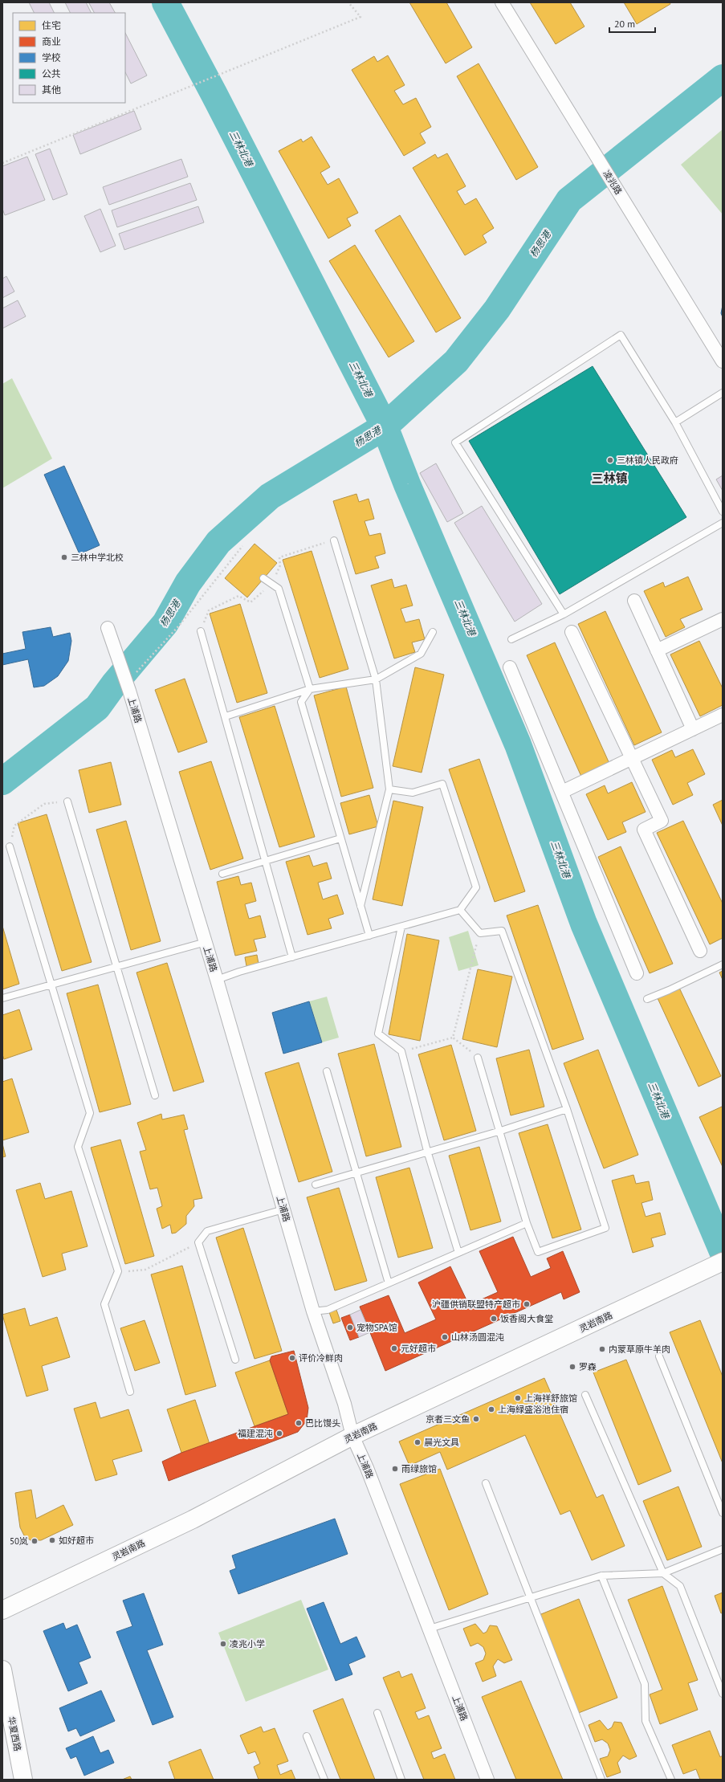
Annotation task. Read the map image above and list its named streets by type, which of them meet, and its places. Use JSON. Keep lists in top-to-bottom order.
{
  "streets": {
    "street": [
      "凌兆路",
      "上浦路",
      "灵岩南路",
      "华夏西路"
    ]
  },
  "crossings": [
    ["上浦路", "灵岩南路"]
  ],
  "districts": ["三林镇"],
  "water": ["三林北港", "杨思港"],
  "places": [
    "三林镇人民政府",
    "三林中学北校",
    "沪疆供销联盟特产超市",
    "饭香阁大食堂",
    "宠物SPA馆",
    "山林汤圆混沌",
    "元好超市",
    "内蒙草原牛羊肉",
    "评价冷鲜肉",
    "罗森",
    "上海祥舒旅馆",
    "上海緑盛浴池住宿",
    "京者三文鱼",
    "巴比馒头",
    "福建混沌",
    "晨光文具",
    "雨绿旅馆",
    "如好超市",
    "50岚",
    "凌兆小学"
  ],
  "legend": [
    "住宅",
    "商业",
    "学校",
    "公共",
    "其他"
  ],
  "scale_bar": "20 m"
}
